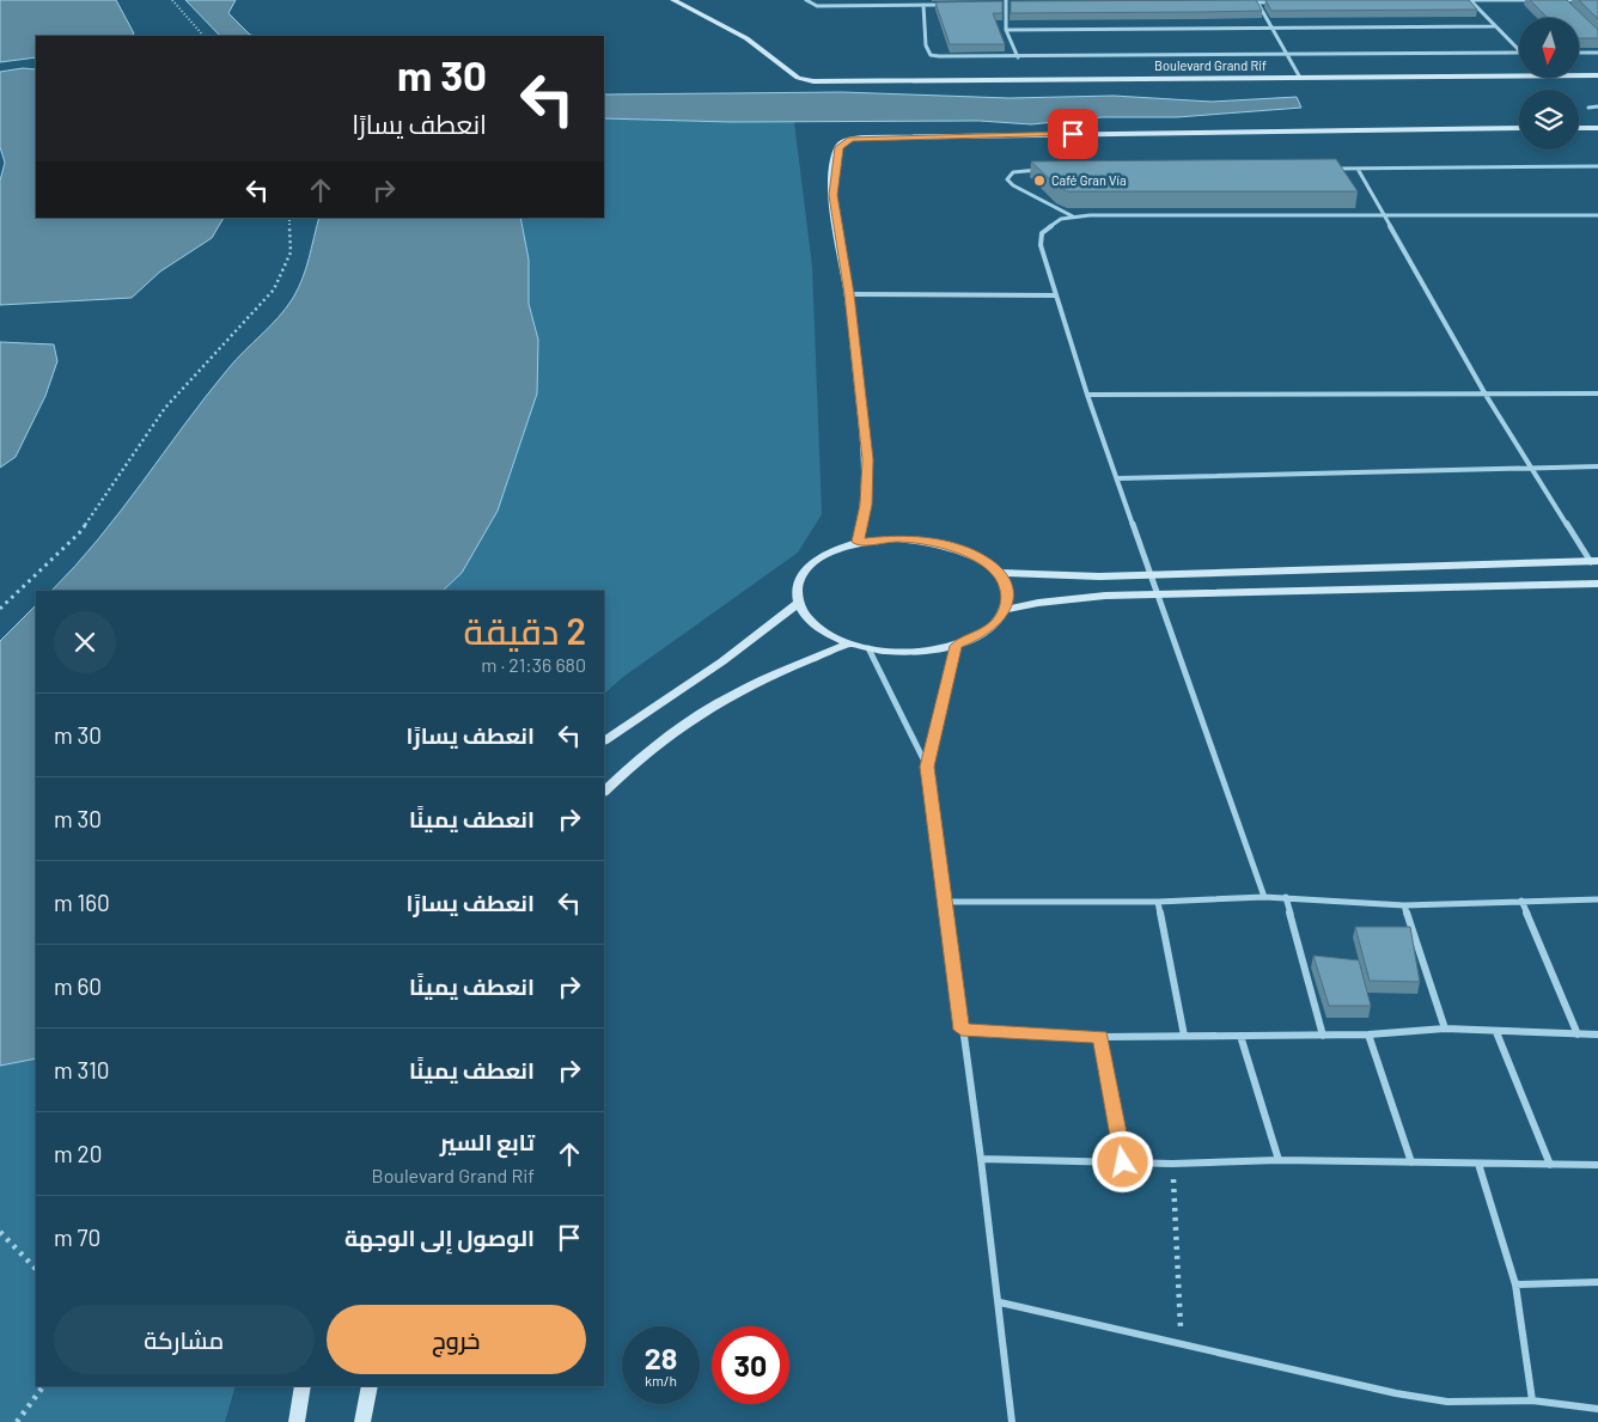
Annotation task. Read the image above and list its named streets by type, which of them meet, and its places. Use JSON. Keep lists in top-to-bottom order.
{
  "streets": {
    "main road": ["Boulevard Grand Rif"]
  },
  "places": ["Café Gran Vía"],
  "north": "bottom",
  "page": {
    "turn": ["30 m", "انعطف يسارًا"],
    "heading": ["2 دقيقة", "680 m · 21:36"],
    "list": [
      {
        "name": "انعطف يسارًا",
        "value": "30 m"
      },
      {
        "name": "انعطف يمينًا",
        "value": "30 m"
      },
      {
        "name": "انعطف يسارًا",
        "value": "160 m"
      },
      {
        "name": "انعطف يمينًا",
        "value": "60 m"
      },
      {
        "name": "انعطف يمينًا",
        "value": "310 m"
      },
      {
        "name": "تابع السير",
        "note": "Boulevard Grand Rif",
        "value": "20 m"
      },
      {
        "name": "الوصول إلى الوجهة",
        "value": "70 m"
      }
    ],
    "buttons": ["خروج", "مشاركة"],
    "speed": "28 km/h",
    "limit": "30"
  }
}
